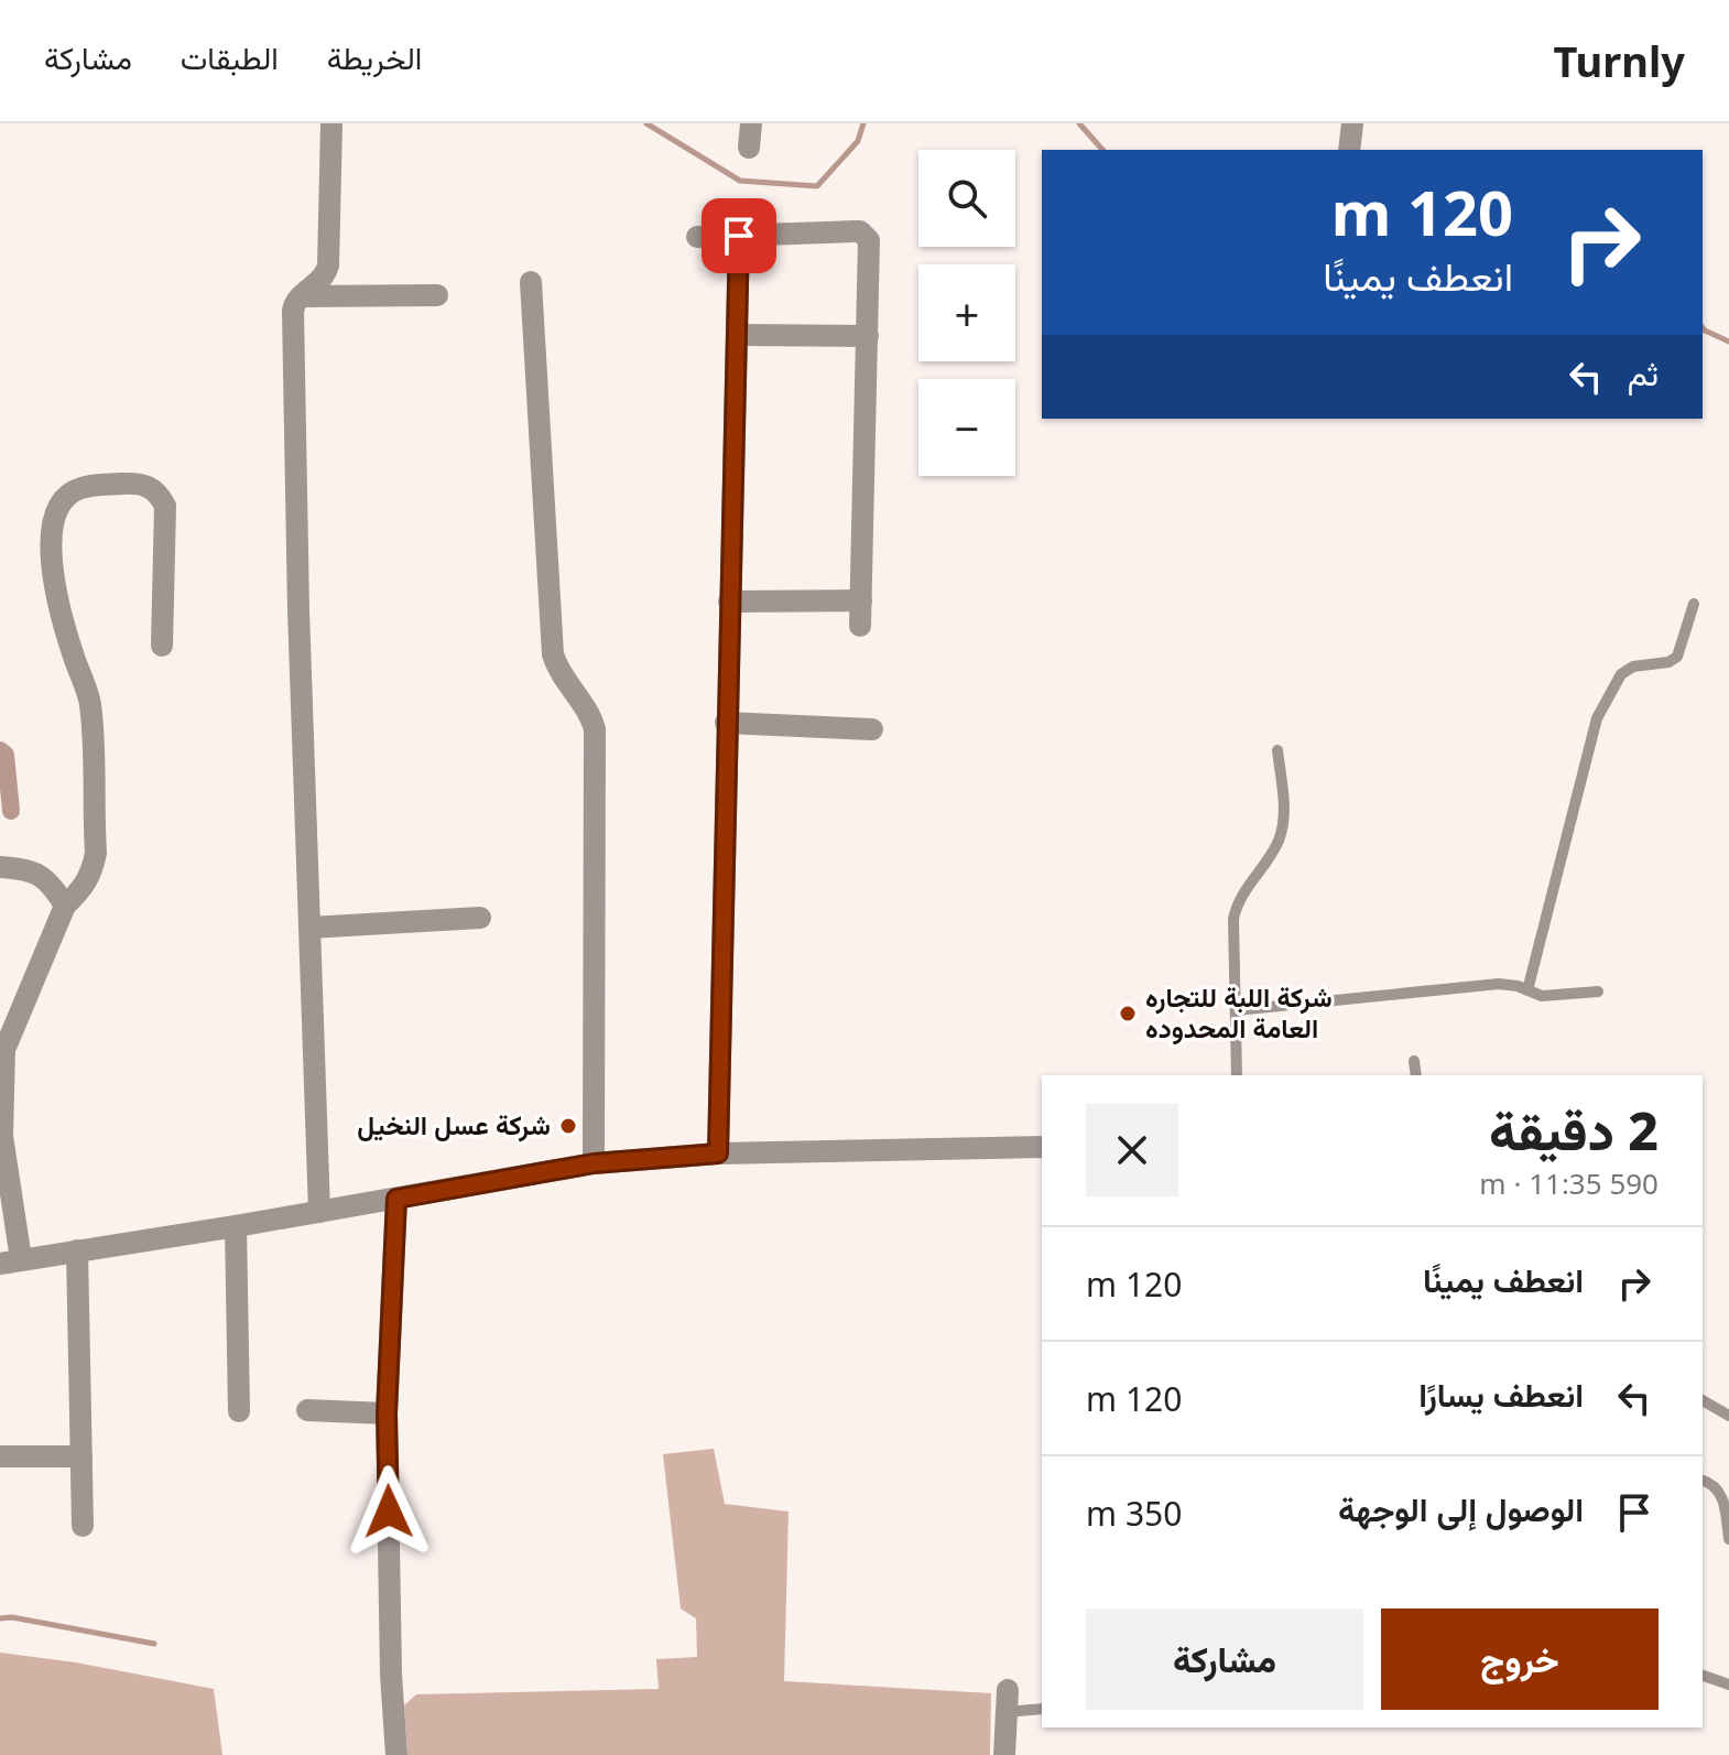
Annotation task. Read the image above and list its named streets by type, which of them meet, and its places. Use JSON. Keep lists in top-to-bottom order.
{
  "places": ["شركة اللبة للتجاره العامة المحدوده", "شركة عسل النخيل"],
  "page": {
    "header": "Turnly",
    "nav": ["الخريطة", "الطبقات", "مشاركة"],
    "map_buttons": ["+", "−"],
    "turn": ["120 m", "انعطف يمينًا"],
    "then": "ثم",
    "heading": ["2 دقيقة", "590 m · 11:35"],
    "list": [
      {
        "name": "انعطف يمينًا",
        "value": "120 m"
      },
      {
        "name": "انعطف يسارًا",
        "value": "120 m"
      },
      {
        "name": "الوصول إلى الوجهة",
        "value": "350 m"
      }
    ],
    "buttons": ["خروج", "مشاركة"]
  }
}
